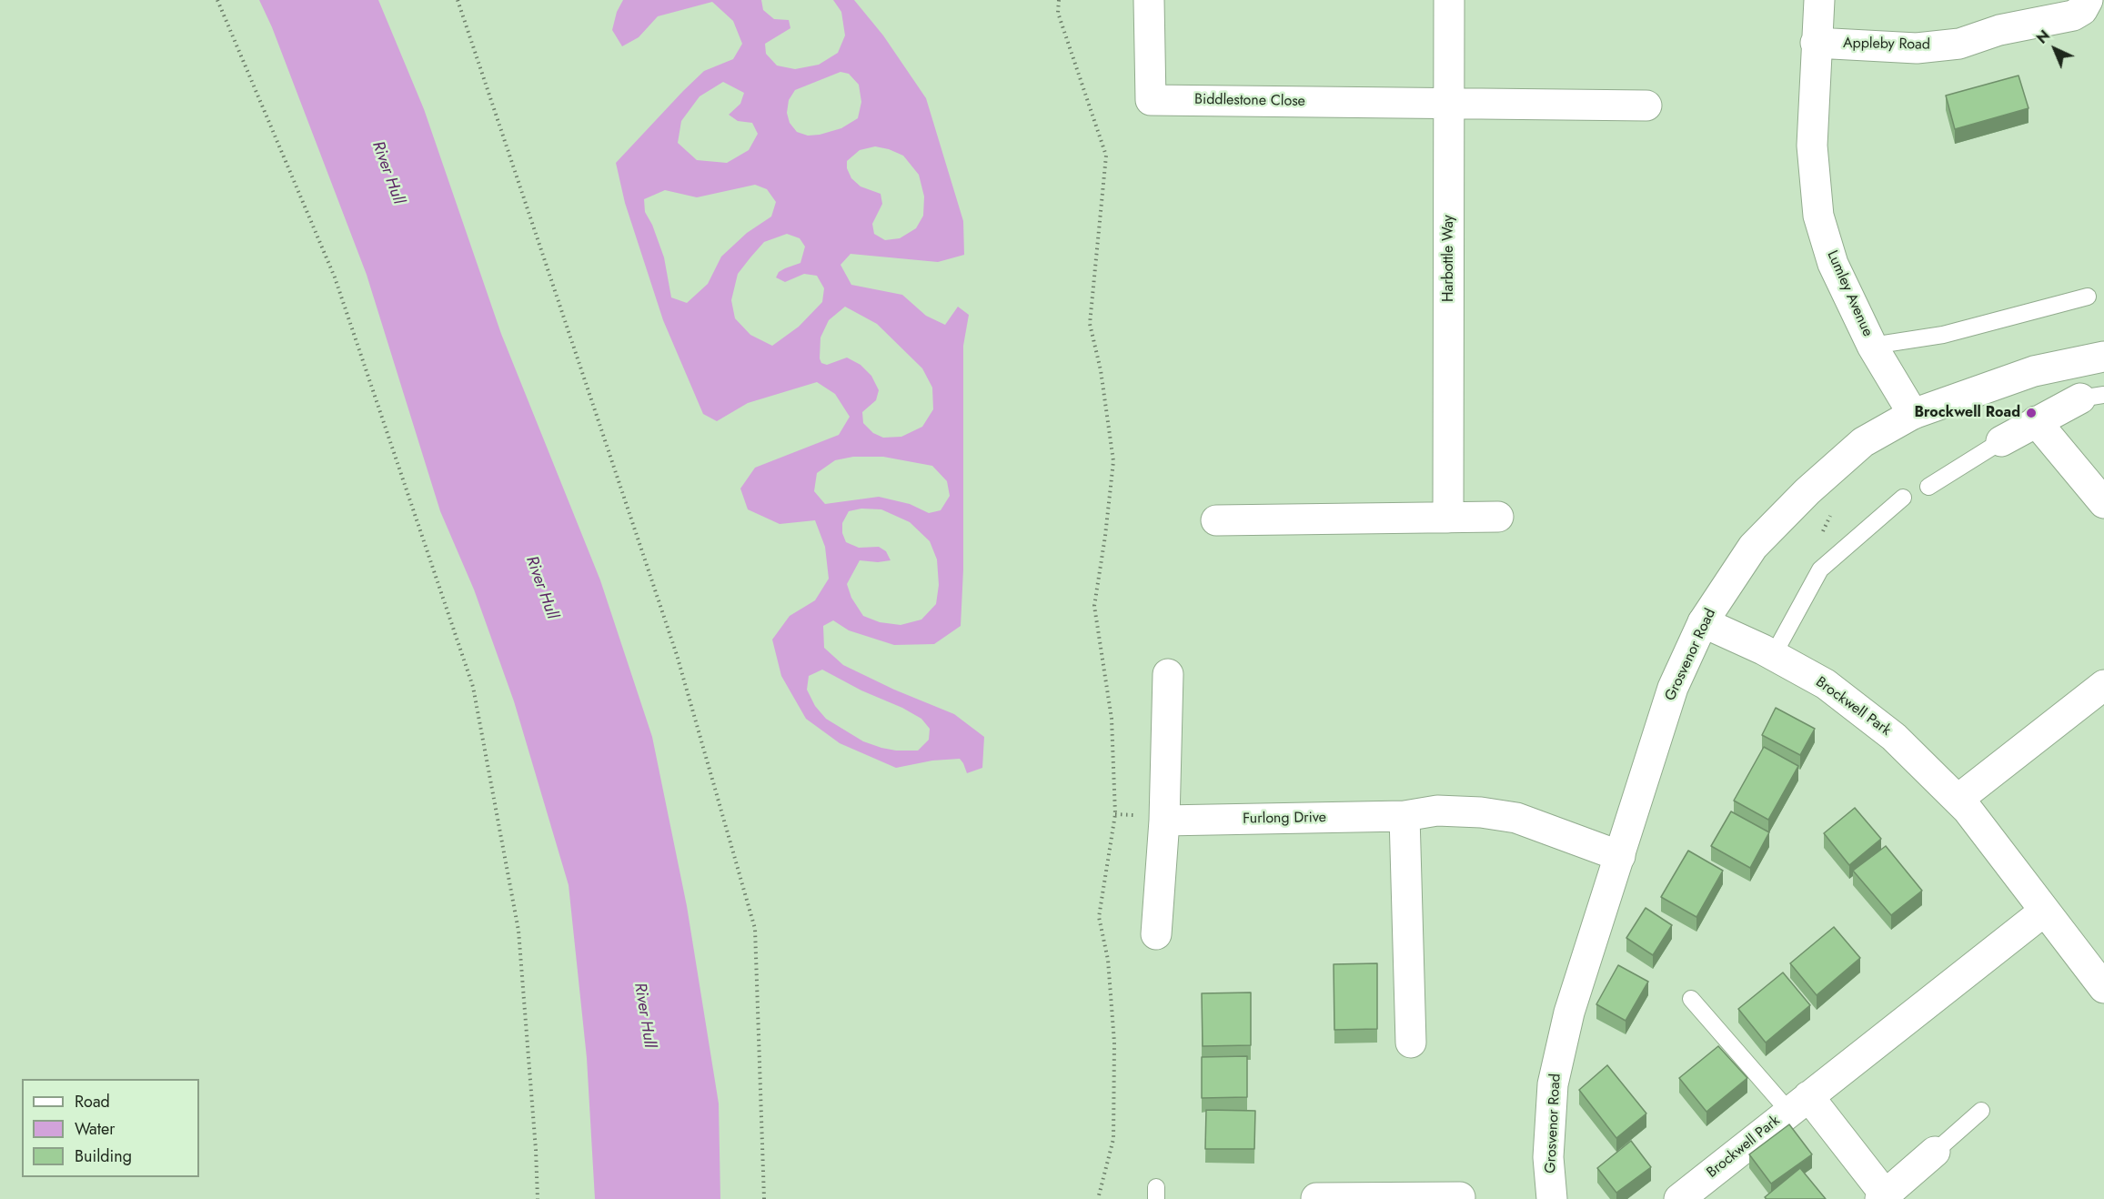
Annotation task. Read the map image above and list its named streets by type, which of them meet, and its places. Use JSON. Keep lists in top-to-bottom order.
{
  "streets": {
    "street": [
      "Appleby Road",
      "Biddlestone Close",
      "Harbottle Way",
      "Lumley Avenue",
      "Grosvenor Road",
      "Brockwell Park",
      "Furlong Drive"
    ]
  },
  "crossings": [
    ["Appleby Road", "Lumley Avenue"],
    ["Biddlestone Close", "Harbottle Way"],
    ["Lumley Avenue", "Grosvenor Road"],
    ["Grosvenor Road", "Brockwell Park"],
    ["Grosvenor Road", "Furlong Drive"]
  ],
  "water": ["River Hull"],
  "places": ["Brockwell Road"],
  "legend": ["Road", "Water", "Building"],
  "north": "top left"
}
